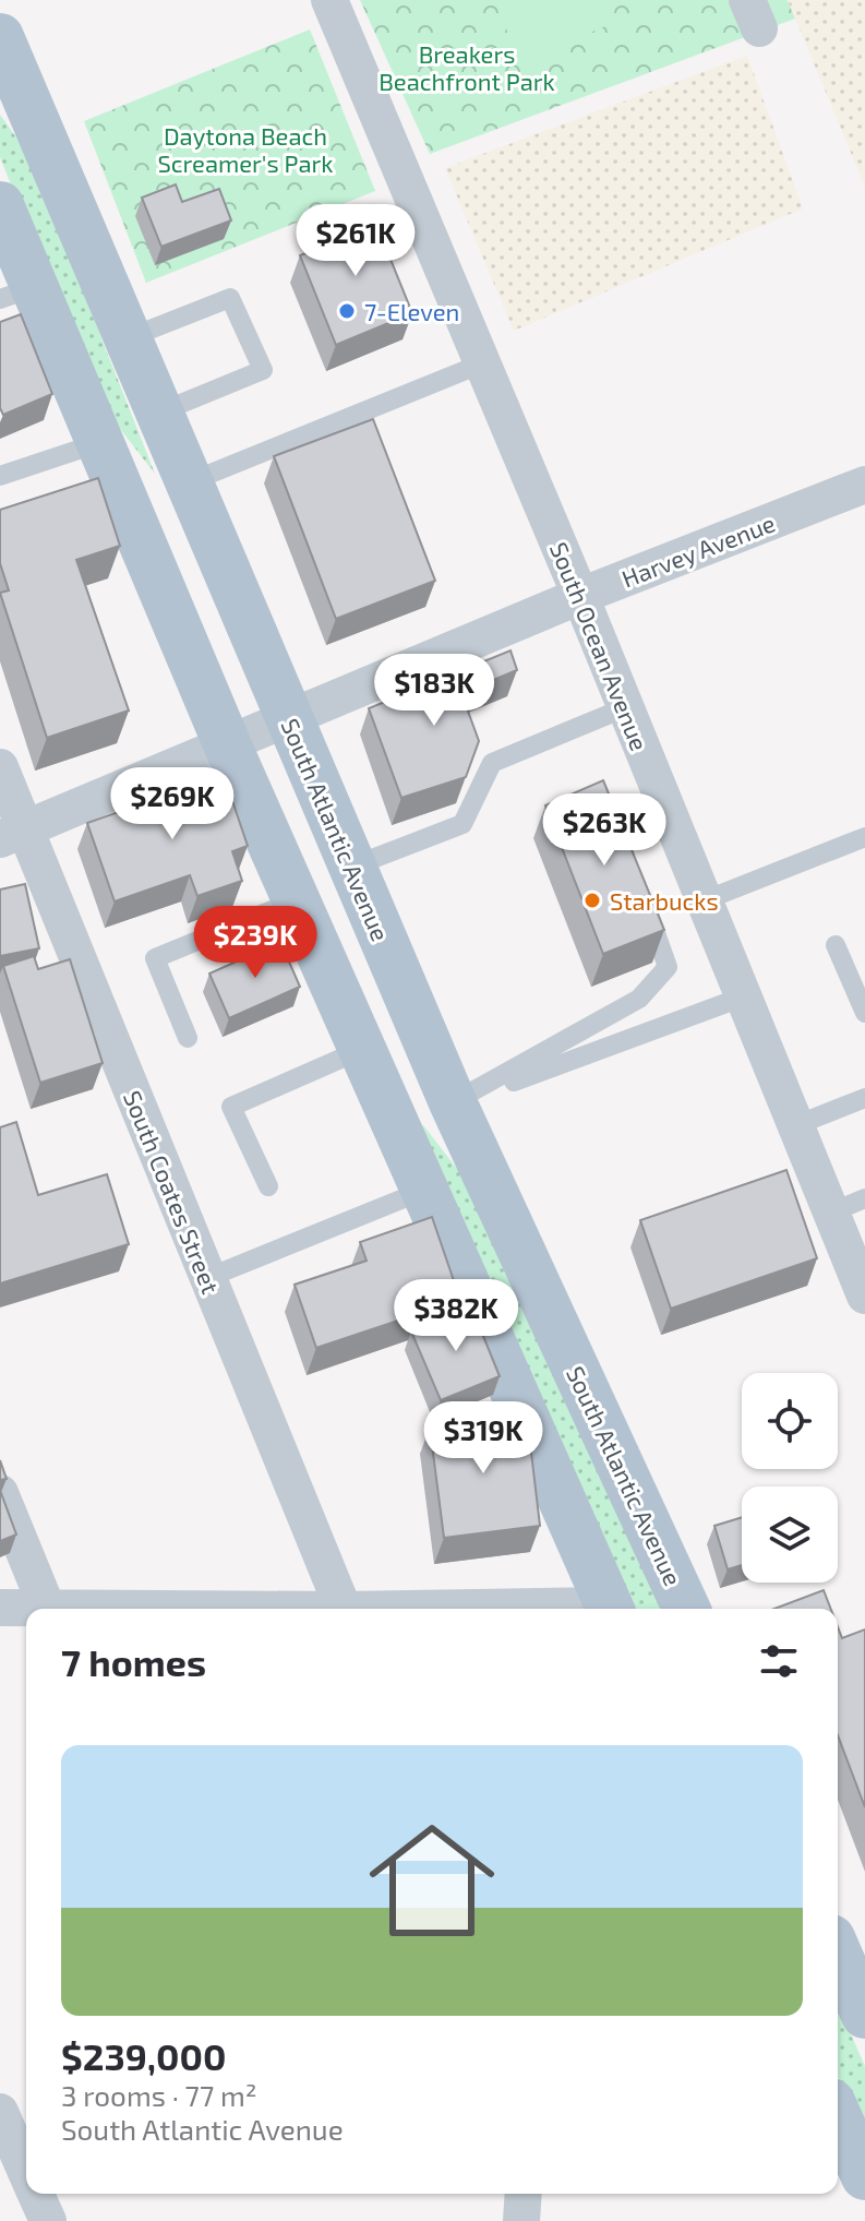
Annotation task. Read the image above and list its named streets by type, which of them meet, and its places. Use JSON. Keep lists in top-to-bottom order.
{
  "streets": {
    "main road": ["South Atlantic Avenue"],
    "street": ["Harvey Avenue", "South Ocean Avenue", "South Coates Street"]
  },
  "crossings": [
    ["Harvey Avenue", "South Ocean Avenue"],
    ["Harvey Avenue", "South Atlantic Avenue"],
    ["Harvey Avenue", "South Coates Street"]
  ],
  "parks": ["Breakers Beachfront Park", "Daytona Beach Screamer's Park"],
  "places": ["7-Eleven", "Starbucks"],
  "page": {
    "price": [
      "$261K",
      "$183K",
      "$269K",
      "$263K",
      "$239K",
      "$382K",
      "$319K"
    ],
    "heading": "7 homes",
    "list": [
      {
        "name": "$239,000",
        "note": "3 rooms · 77 m² · South Atlantic Avenue"
      }
    ]
  }
}
